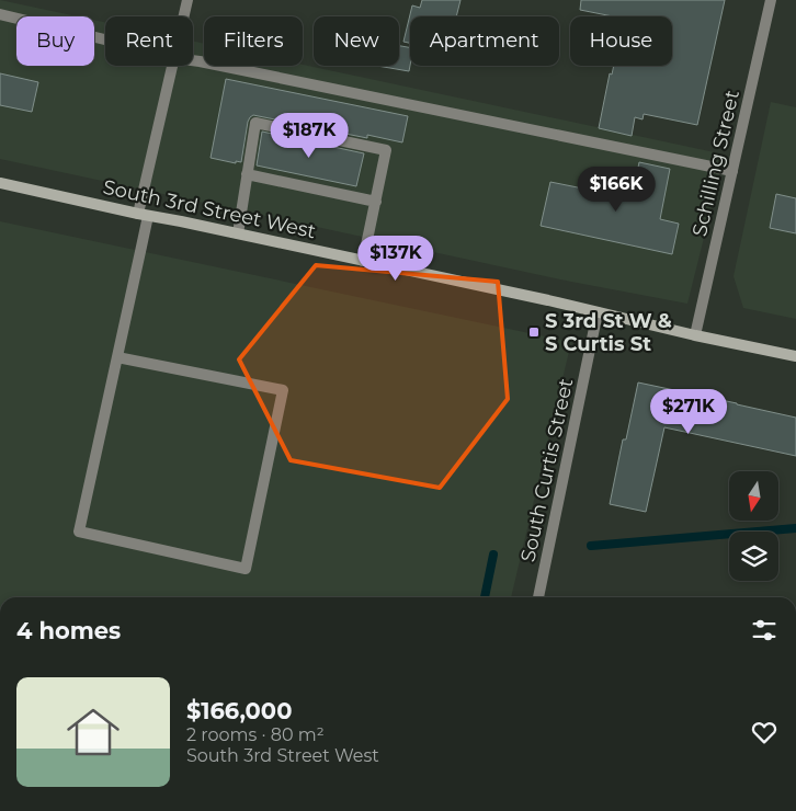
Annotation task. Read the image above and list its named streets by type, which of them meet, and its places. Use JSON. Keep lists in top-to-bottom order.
{
  "streets": {
    "main road": ["South 3rd Street West"],
    "street": ["Schilling Street", "South Curtis Street"]
  },
  "crossings": [
    ["Schilling Street", "South 3rd Street West"],
    ["South 3rd Street West", "South Curtis Street"]
  ],
  "places": {
    "transit": ["S 3rd St W & S Curtis St"]
  },
  "north": "bottom",
  "page": {
    "chip": [
      "Buy",
      "Rent",
      "Filters",
      "New",
      "Apartment",
      "House"
    ],
    "price": [
      "$187K",
      "$166K",
      "$137K",
      "$271K"
    ],
    "heading": "4 homes",
    "list": [
      {
        "name": "$166,000",
        "note": "2 rooms · 80 m² · South 3rd Street West"
      }
    ]
  }
}
